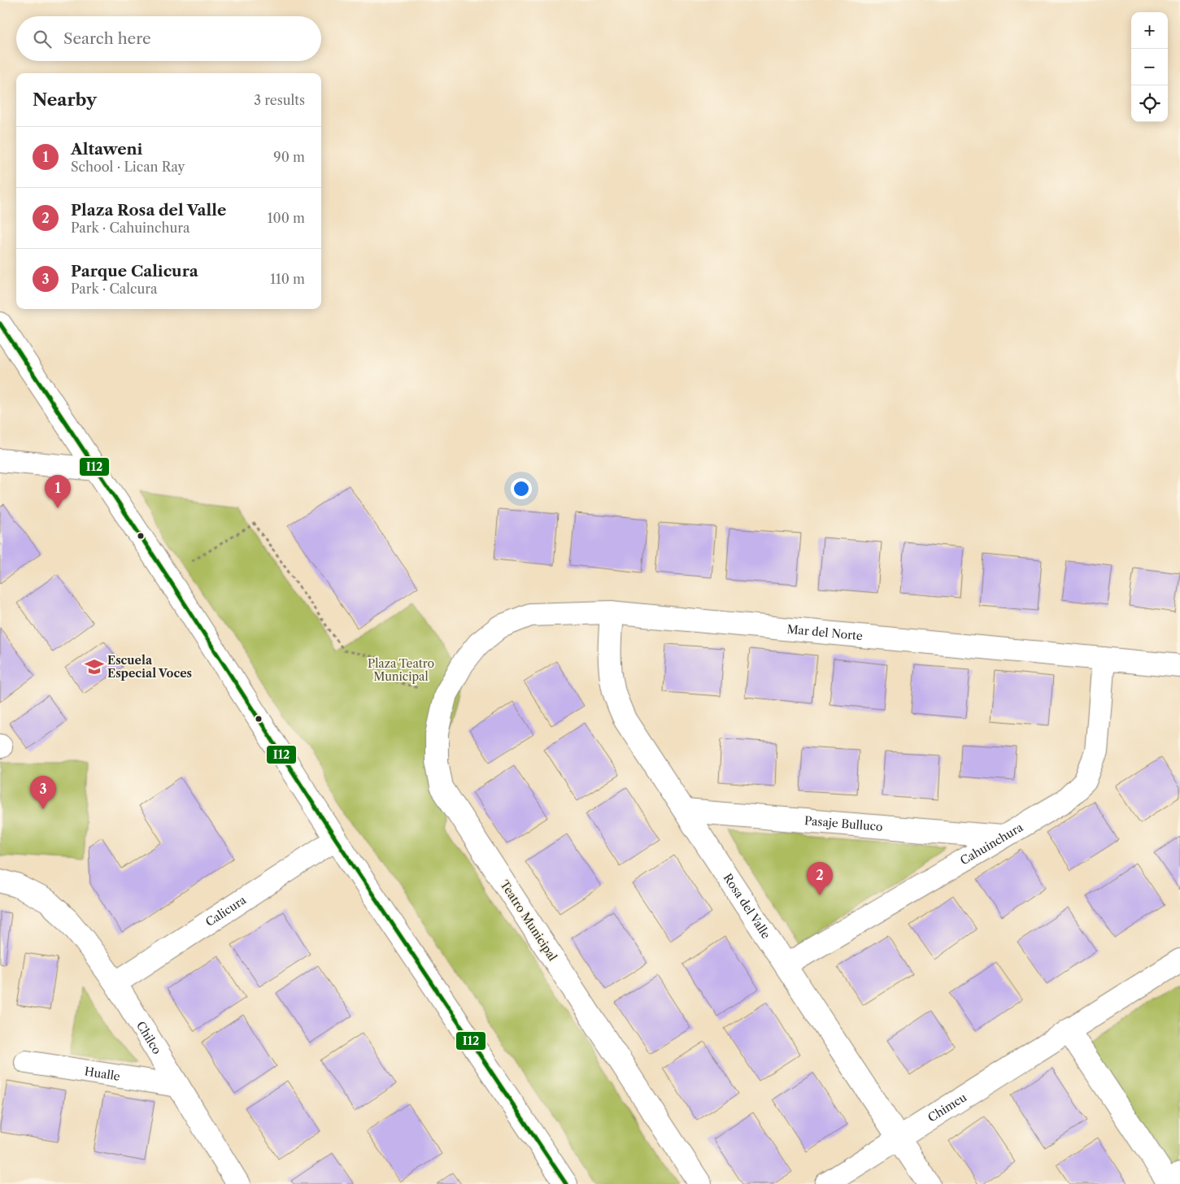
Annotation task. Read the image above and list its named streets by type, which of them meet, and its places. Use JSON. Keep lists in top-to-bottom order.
{
  "streets": {
    "street": [
      "Mar del Norte",
      "Pasaje Bulluco",
      "Cahuinchura",
      "Rosa del Valle",
      "Calicura",
      "Teatro Municipal",
      "Chilco",
      "Hualle",
      "Chimcu"
    ]
  },
  "crossings": [
    ["Mar del Norte", "Cahuinchura"],
    ["Mar del Norte", "Rosa del Valle"],
    ["Mar del Norte", "Teatro Municipal"],
    ["Pasaje Bulluco", "Cahuinchura"],
    ["Pasaje Bulluco", "Rosa del Valle"],
    ["Cahuinchura", "Rosa del Valle"],
    ["Rosa del Valle", "Chimcu"],
    ["Calicura", "Chilco"],
    ["Chilco", "Hualle"]
  ],
  "parks": ["Plaza Teatro Municipal"],
  "places": {
    "school or university": ["Escuela Especial Voces"]
  },
  "lines": ["transit line I12"],
  "page": {
    "map_buttons": ["+", "−"],
    "search": "Search here",
    "heading": ["Nearby", "3 results"],
    "list": [
      {
        "mark": "1",
        "name": "Altaweni",
        "note": "School · Lican Ray",
        "value": "90 m"
      },
      {
        "mark": "2",
        "name": "Plaza Rosa del Valle",
        "note": "Park · Cahuinchura",
        "value": "100 m"
      },
      {
        "mark": "3",
        "name": "Parque Calicura",
        "note": "Park · Calcura",
        "value": "110 m"
      }
    ],
    "pins": ["1", "3", "2"]
  }
}
